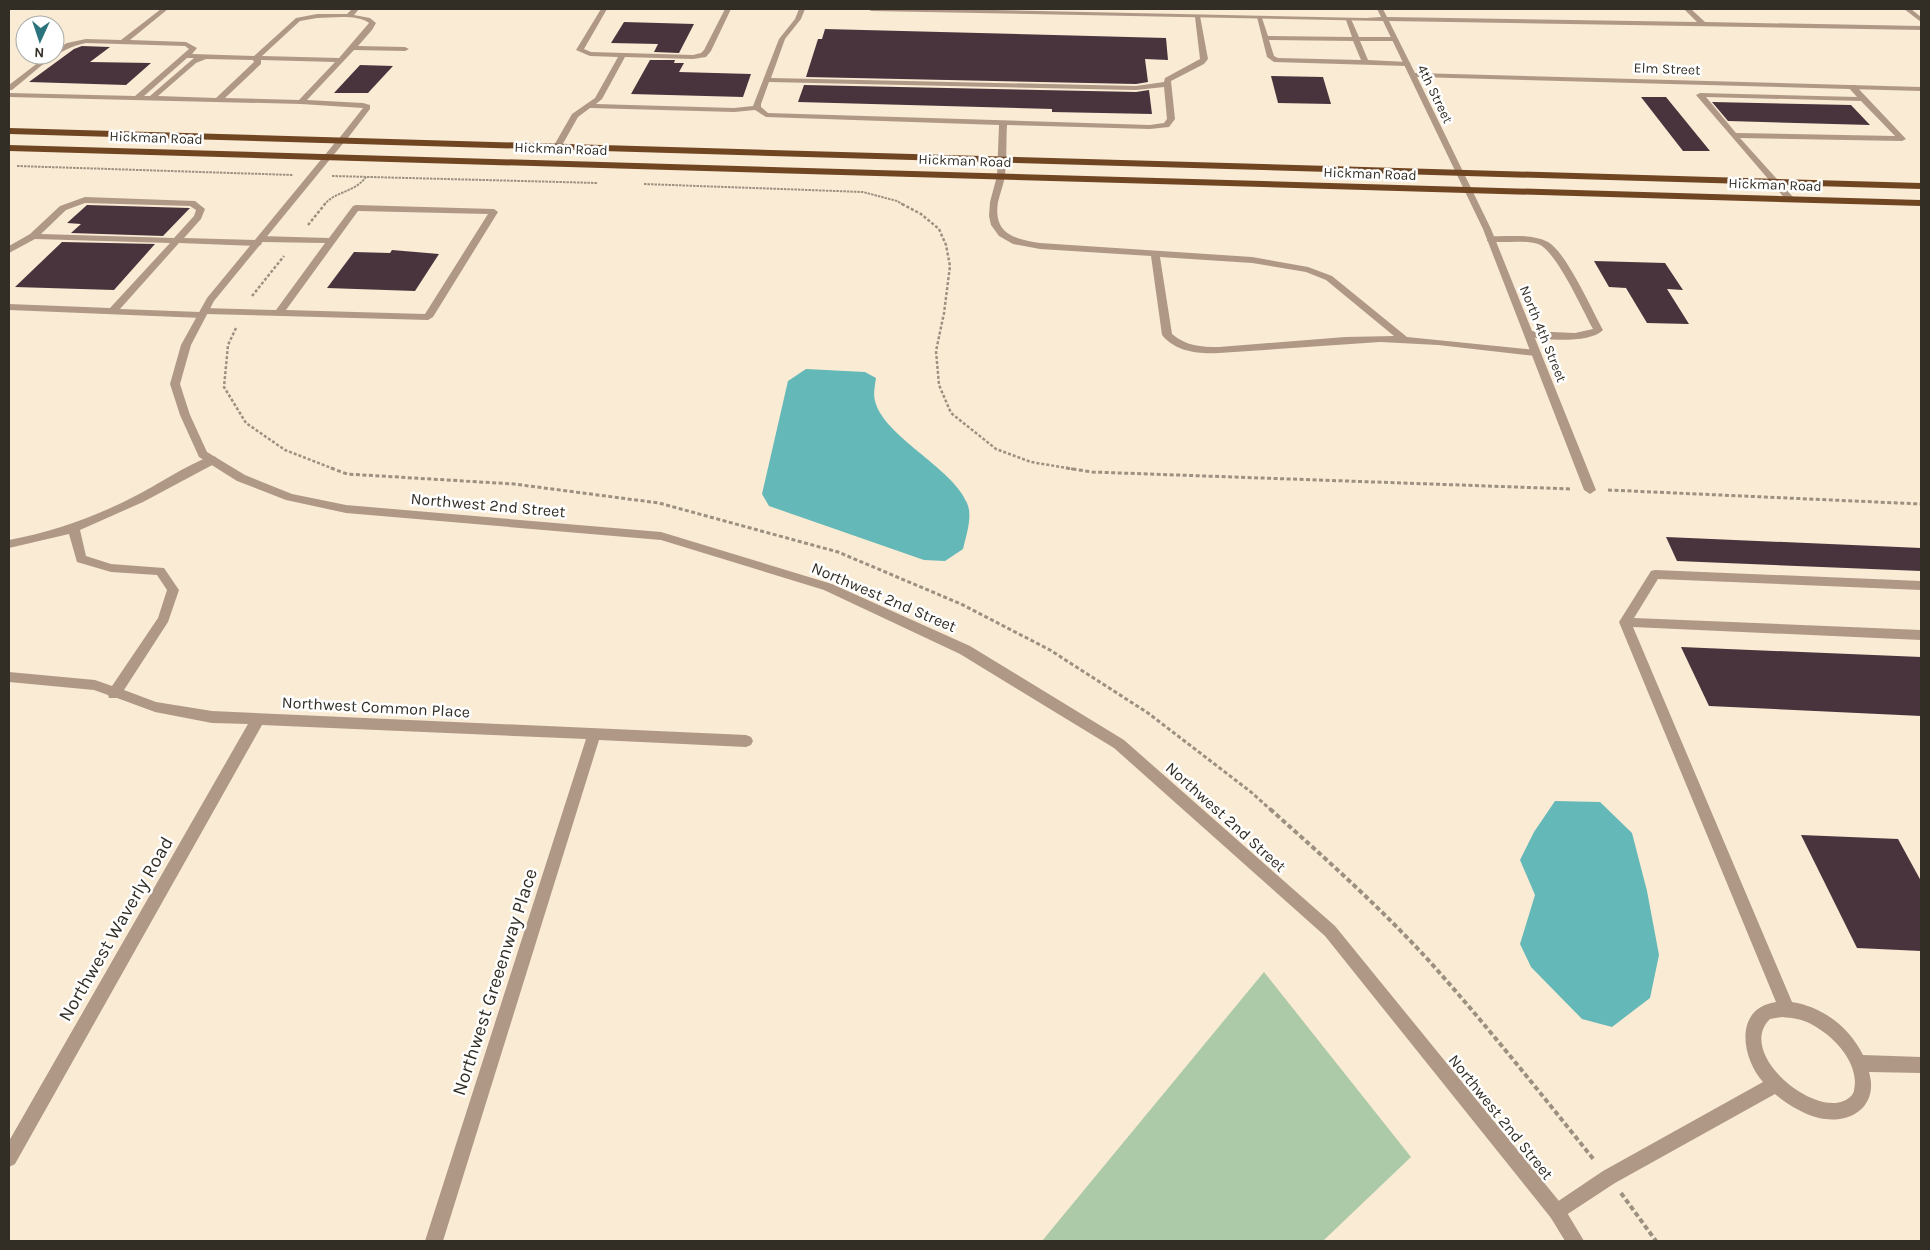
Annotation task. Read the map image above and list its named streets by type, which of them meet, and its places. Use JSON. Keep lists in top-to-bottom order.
{
  "streets": {
    "highway": ["Hickman Road"],
    "street": [
      "Elm Street",
      "4th Street",
      "North 4th Street",
      "Northwest 2nd Street",
      "Northwest Common Place",
      "Northwest Waverly Road",
      "Northwest Greeenway Place"
    ]
  },
  "crossings": [
    ["Elm Street", "4th Street"],
    ["4th Street", "Hickman Road"],
    ["4th Street", "North 4th Street"],
    ["Hickman Road", "North 4th Street"],
    ["Hickman Road", "Northwest 2nd Street"],
    ["Northwest Common Place", "Northwest Waverly Road"],
    ["Northwest Common Place", "Northwest Greeenway Place"]
  ],
  "north": "bottom"
}
